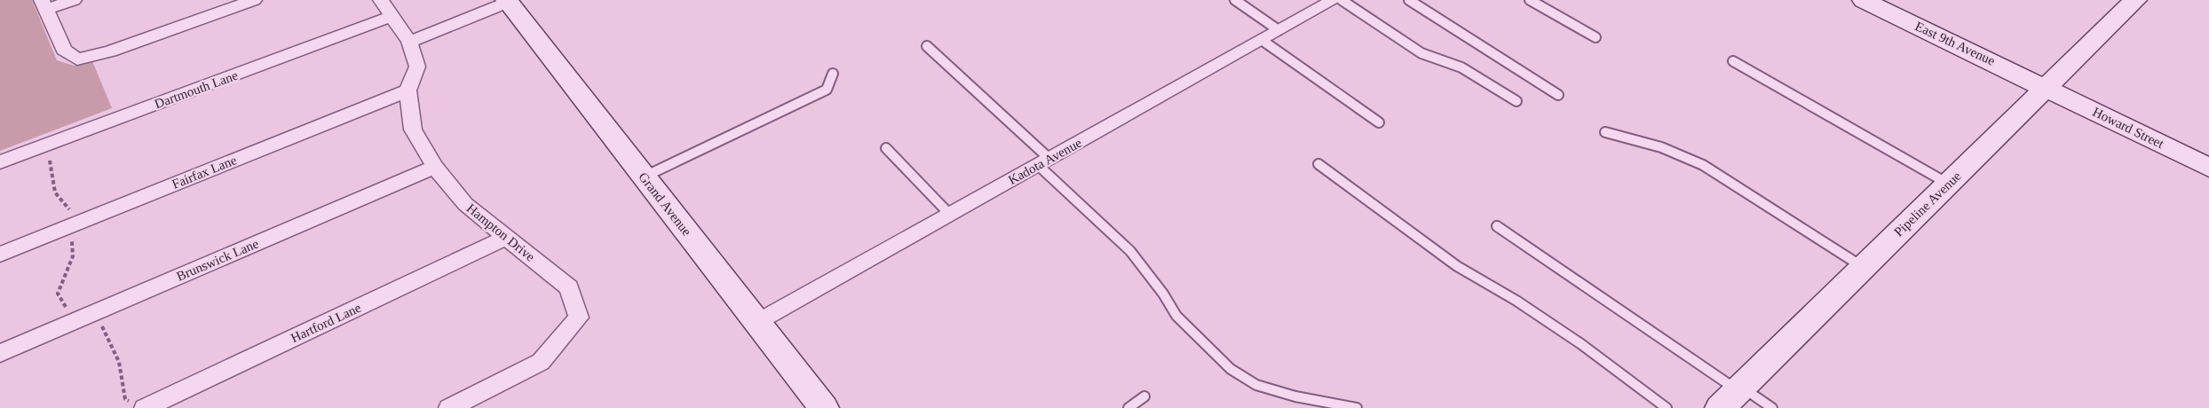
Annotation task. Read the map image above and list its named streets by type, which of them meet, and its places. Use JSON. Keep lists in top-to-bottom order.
{
  "streets": {
    "street": [
      "East 9th Avenue",
      "Dartmouth Lane",
      "Howard Street",
      "Kadota Avenue",
      "Fairfax Lane",
      "Grand Avenue",
      "Pipeline Avenue",
      "Hampton Drive",
      "Brunswick Lane",
      "Hartford Lane"
    ]
  },
  "crossings": [
    ["East 9th Avenue", "Howard Street"],
    ["East 9th Avenue", "Pipeline Avenue"],
    ["Dartmouth Lane", "Hampton Drive"],
    ["Howard Street", "Pipeline Avenue"],
    ["Kadota Avenue", "Grand Avenue"],
    ["Fairfax Lane", "Hampton Drive"],
    ["Hampton Drive", "Brunswick Lane"],
    ["Hampton Drive", "Hartford Lane"]
  ]
}
